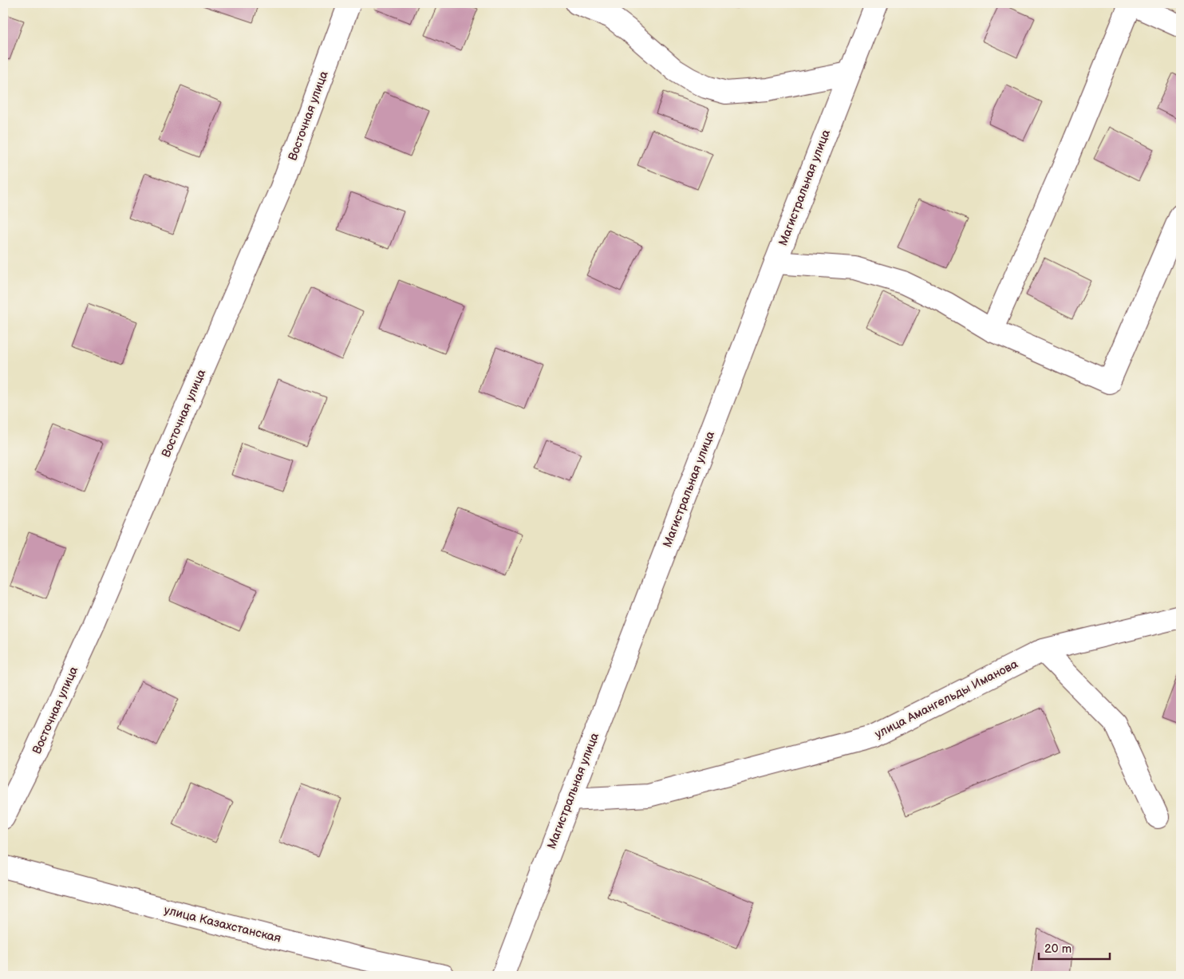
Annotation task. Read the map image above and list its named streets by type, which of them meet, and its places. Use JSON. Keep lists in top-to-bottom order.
{
  "streets": {
    "street": [
      "Восточная улица",
      "Магистральная улица",
      "улица Амангельды Иманова",
      "улица Казахстанская"
    ]
  },
  "crossings": [
    ["Магистральная улица", "улица Амангельды Иманова"]
  ],
  "scale_bar": "20 m"
}
